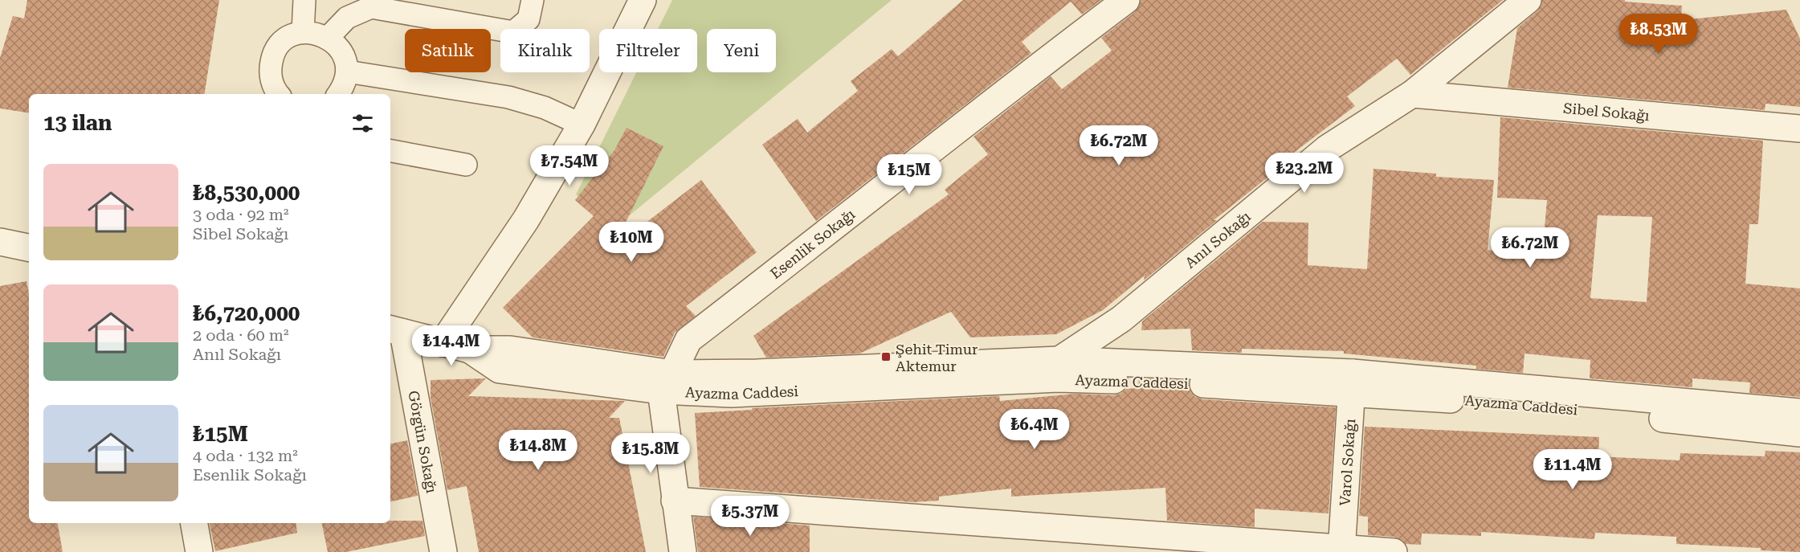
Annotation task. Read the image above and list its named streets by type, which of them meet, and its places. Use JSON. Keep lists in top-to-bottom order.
{
  "streets": {
    "street": [
      "Sibel Sokağı",
      "Anıl Sokağı",
      "Esenlik Sokağı",
      "Ayazma Caddesi",
      "Görgün Sokağı",
      "Varol Sokağı"
    ]
  },
  "crossings": [
    ["Sibel Sokağı", "Anıl Sokağı"],
    ["Anıl Sokağı", "Ayazma Caddesi"],
    ["Esenlik Sokağı", "Ayazma Caddesi"],
    ["Ayazma Caddesi", "Görgün Sokağı"],
    ["Ayazma Caddesi", "Varol Sokağı"]
  ],
  "places": {
    "transit": ["Şehit Timur Aktemur"]
  },
  "page": {
    "price": [
      "₺8.53M",
      "₺6.72M",
      "₺7.54M",
      "₺23.2M",
      "₺15M",
      "₺10M",
      "₺6.72M",
      "₺14.4M",
      "₺6.4M",
      "₺14.8M",
      "₺15.8M",
      "₺11.4M",
      "₺5.37M"
    ],
    "chip": [
      "Satılık",
      "Kiralık",
      "Filtreler",
      "Yeni"
    ],
    "heading": "13 ilan",
    "list": [
      {
        "name": "₺8,530,000",
        "note": "3 oda · 92 m² · Sibel Sokağı"
      },
      {
        "name": "₺6,720,000",
        "note": "2 oda · 60 m² · Anıl Sokağı"
      },
      {
        "name": "₺15M",
        "note": "4 oda · 132 m² · Esenlik Sokağı"
      }
    ]
  }
}
